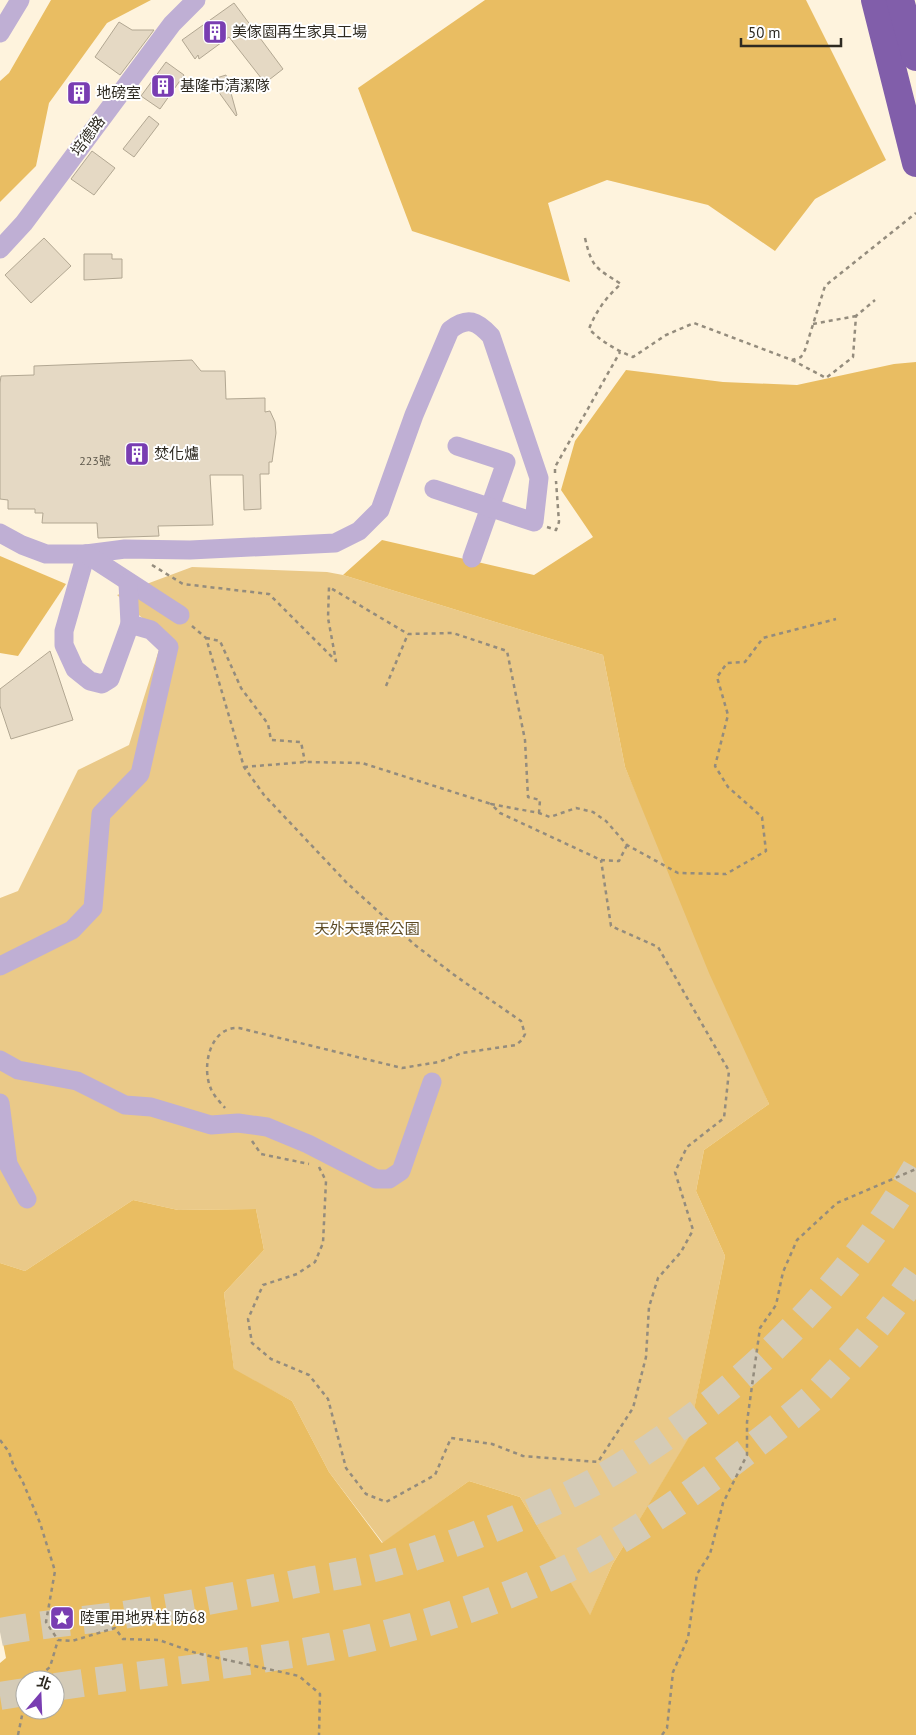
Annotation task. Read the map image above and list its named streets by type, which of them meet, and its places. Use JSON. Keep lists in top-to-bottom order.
{
  "streets": {
    "street": ["培德路"]
  },
  "parks": ["天外天環保公園"],
  "places": {
    "building": [
      "美傢園再生家具工場",
      "基隆市清潔隊",
      "地磅室",
      "焚化爐"
    ],
    "place": ["陸軍用地界柱 防68"]
  },
  "house_numbers": ["223號"],
  "scale_bar": "50 m",
  "north": "top"
}
